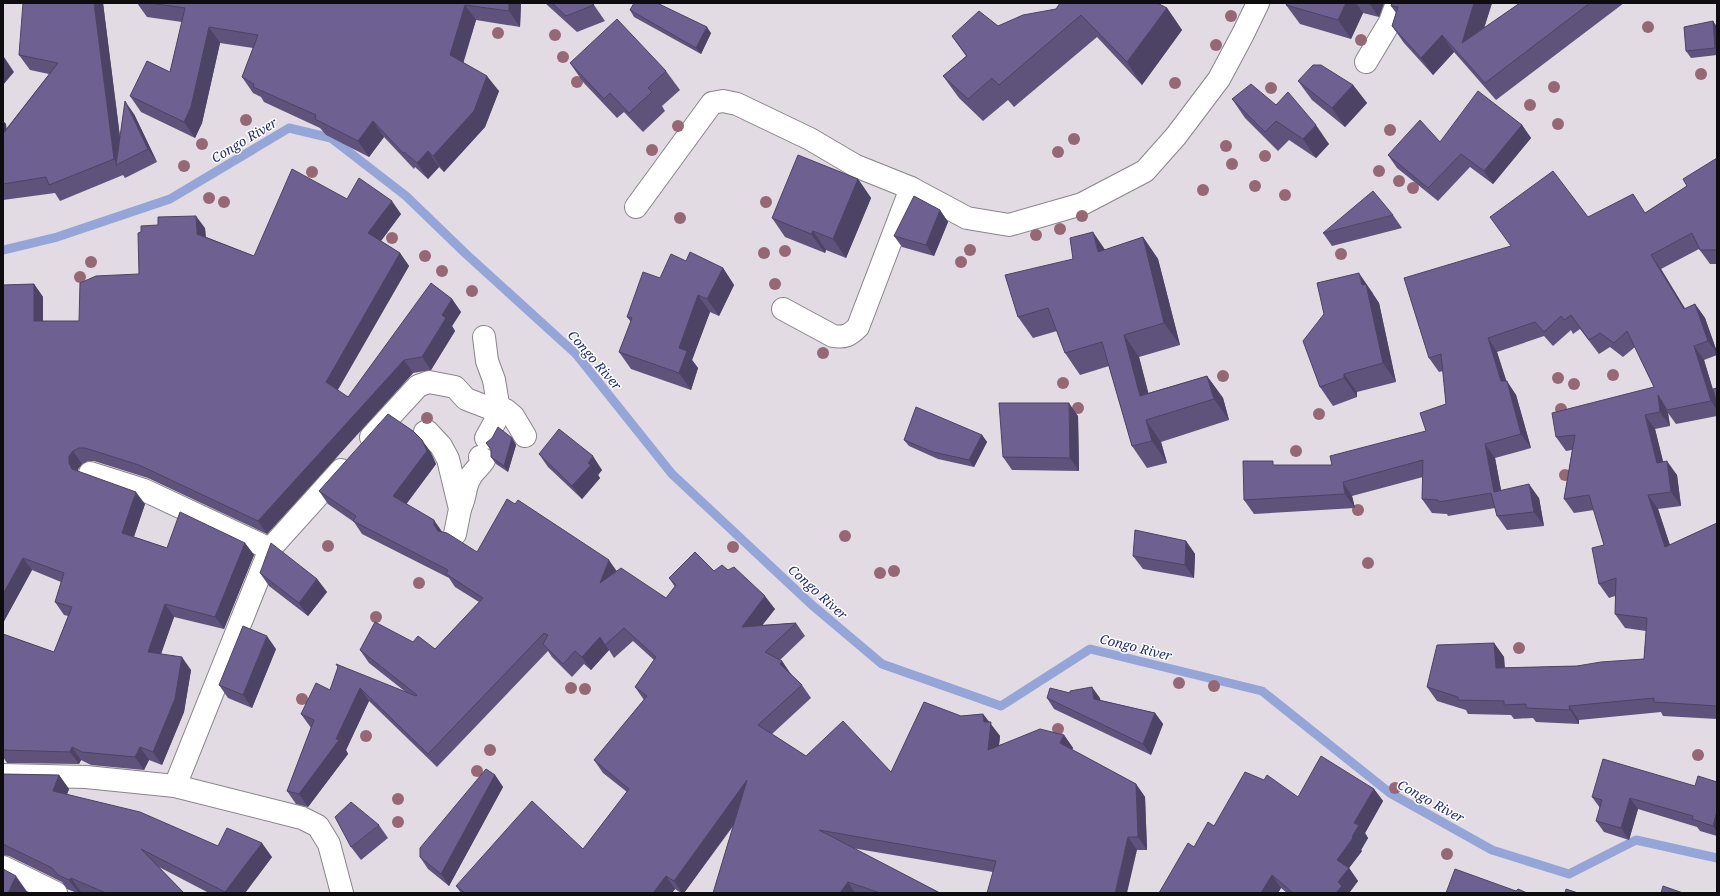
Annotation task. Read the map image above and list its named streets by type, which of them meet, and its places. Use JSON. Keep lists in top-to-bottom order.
{
  "water": ["Congo River"]
}
